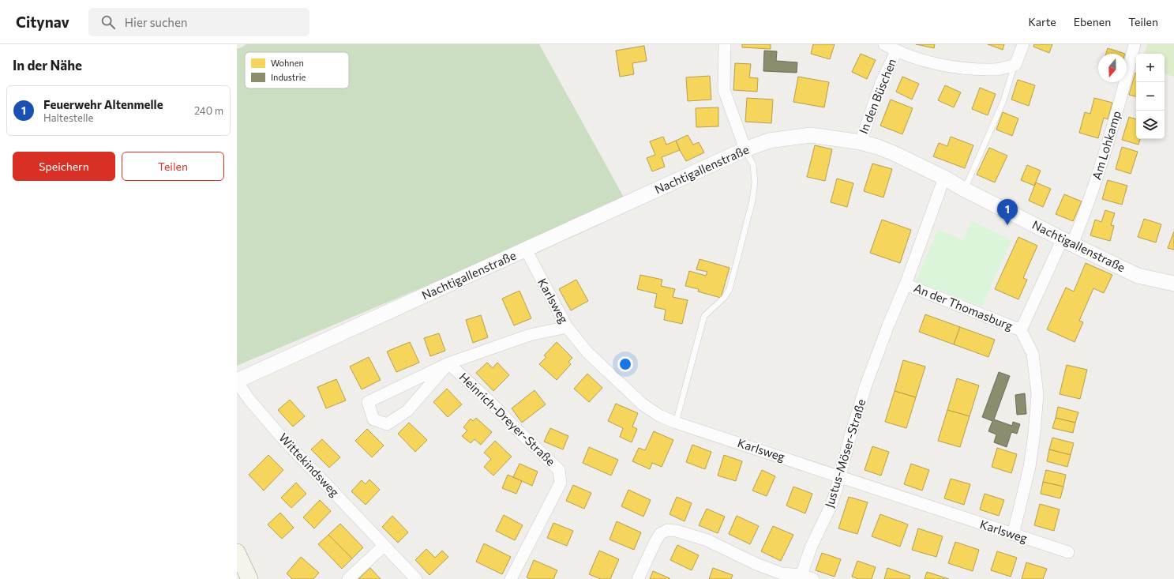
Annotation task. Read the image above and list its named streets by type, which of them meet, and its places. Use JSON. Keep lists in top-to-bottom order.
{
  "streets": {
    "street": [
      "In den Büschen",
      "Am Lohkamp",
      "Nachtigallenstraße",
      "Karlsweg",
      "An der Thomasburg",
      "Heinrich-Dreyer-Straße",
      "Justus-Möser-Straße",
      "Wittekindsweg"
    ]
  },
  "crossings": [
    ["In den Büschen", "Nachtigallenstraße"],
    ["Am Lohkamp", "Nachtigallenstraße"],
    ["Am Lohkamp", "An der Thomasburg"],
    ["Nachtigallenstraße", "Karlsweg"],
    ["Nachtigallenstraße", "An der Thomasburg"],
    ["Nachtigallenstraße", "Justus-Möser-Straße"],
    ["Nachtigallenstraße", "Wittekindsweg"],
    ["Karlsweg", "An der Thomasburg"],
    ["Karlsweg", "Heinrich-Dreyer-Straße"],
    ["Karlsweg", "Justus-Möser-Straße"],
    ["An der Thomasburg", "Justus-Möser-Straße"]
  ],
  "legend": ["Wohnen", "Industrie"],
  "north": "bottom",
  "page": {
    "header": "Citynav",
    "search": "Hier suchen",
    "nav": ["Karte", "Ebenen", "Teilen"],
    "heading": "In der Nähe",
    "map_buttons": ["+", "−"],
    "list": [
      {
        "mark": "1",
        "name": "Feuerwehr Altenmelle",
        "note": "Haltestelle",
        "value": "240 m"
      }
    ],
    "buttons": ["Speichern", "Teilen"],
    "pins": "1"
  }
}
